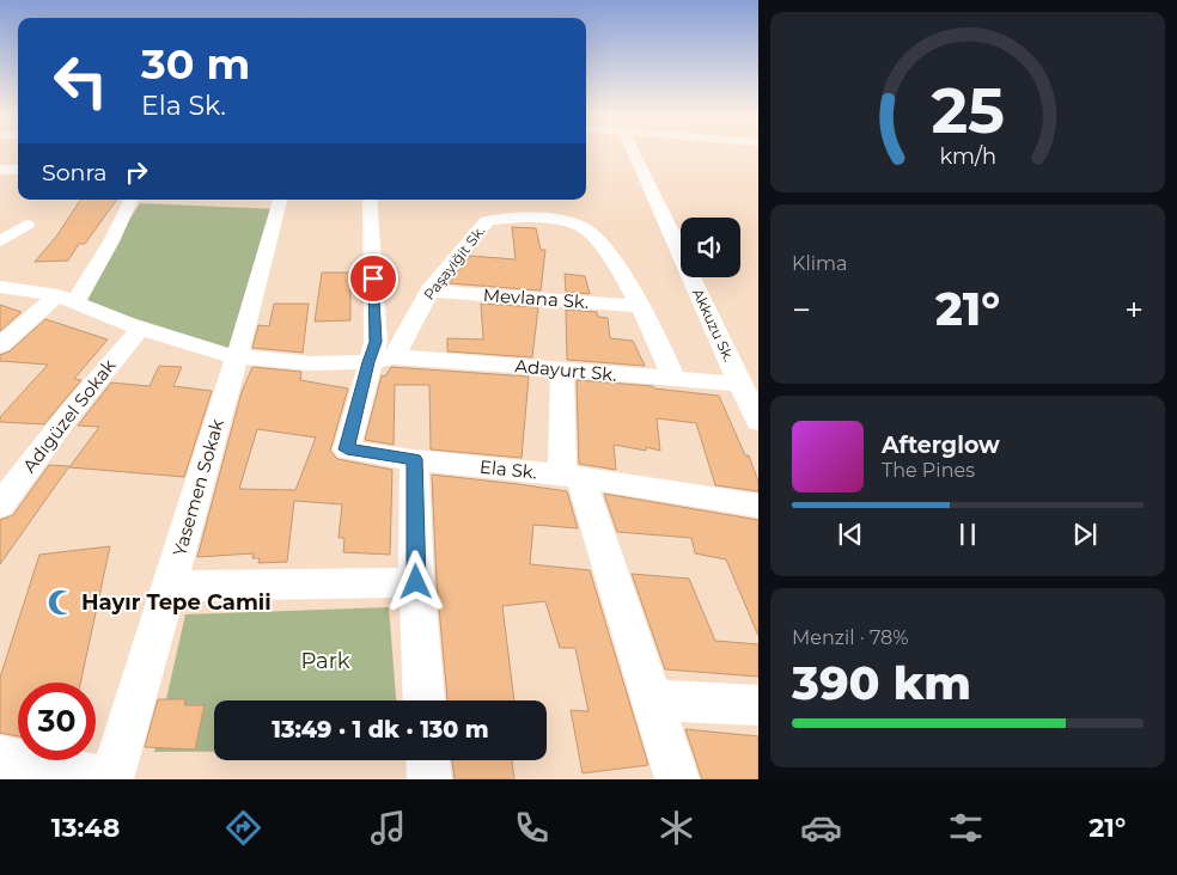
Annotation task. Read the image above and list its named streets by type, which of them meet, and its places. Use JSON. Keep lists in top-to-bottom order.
{
  "streets": {
    "street": [
      "Paşayiğit Sk.",
      "Mevlana Sk.",
      "Akkuzu Sk.",
      "Adayurt Sk.",
      "Adıgüzel Sokak",
      "Ela Sk.",
      "Yasemen Sokak"
    ]
  },
  "crossings": [
    ["Paşayiğit Sk.", "Mevlana Sk."],
    ["Paşayiğit Sk.", "Adayurt Sk."],
    ["Paşayiğit Sk.", "Ela Sk."],
    ["Akkuzu Sk.", "Adayurt Sk."],
    ["Adayurt Sk.", "Adıgüzel Sokak"],
    ["Adayurt Sk.", "Ela Sk."],
    ["Adayurt Sk.", "Yasemen Sokak"]
  ],
  "parks": ["Park"],
  "places": {
    "mosque": ["Hayır Tepe Camii"]
  },
  "page": {
    "turn": ["30 m", "Ela Sk."],
    "then": "Sonra",
    "tile": [
      "Klima",
      ["Menzil · 78%", "390 km"]
    ],
    "heat": ["−", "21°", "+"],
    "song": ["Afterglow", "The Pines"],
    "limit": "30",
    "trip": "13:49 · 1 dk · 130 m",
    "tabs": ["13:48", "21°"],
    "gauge": ["25", "km/h"]
  }
}
